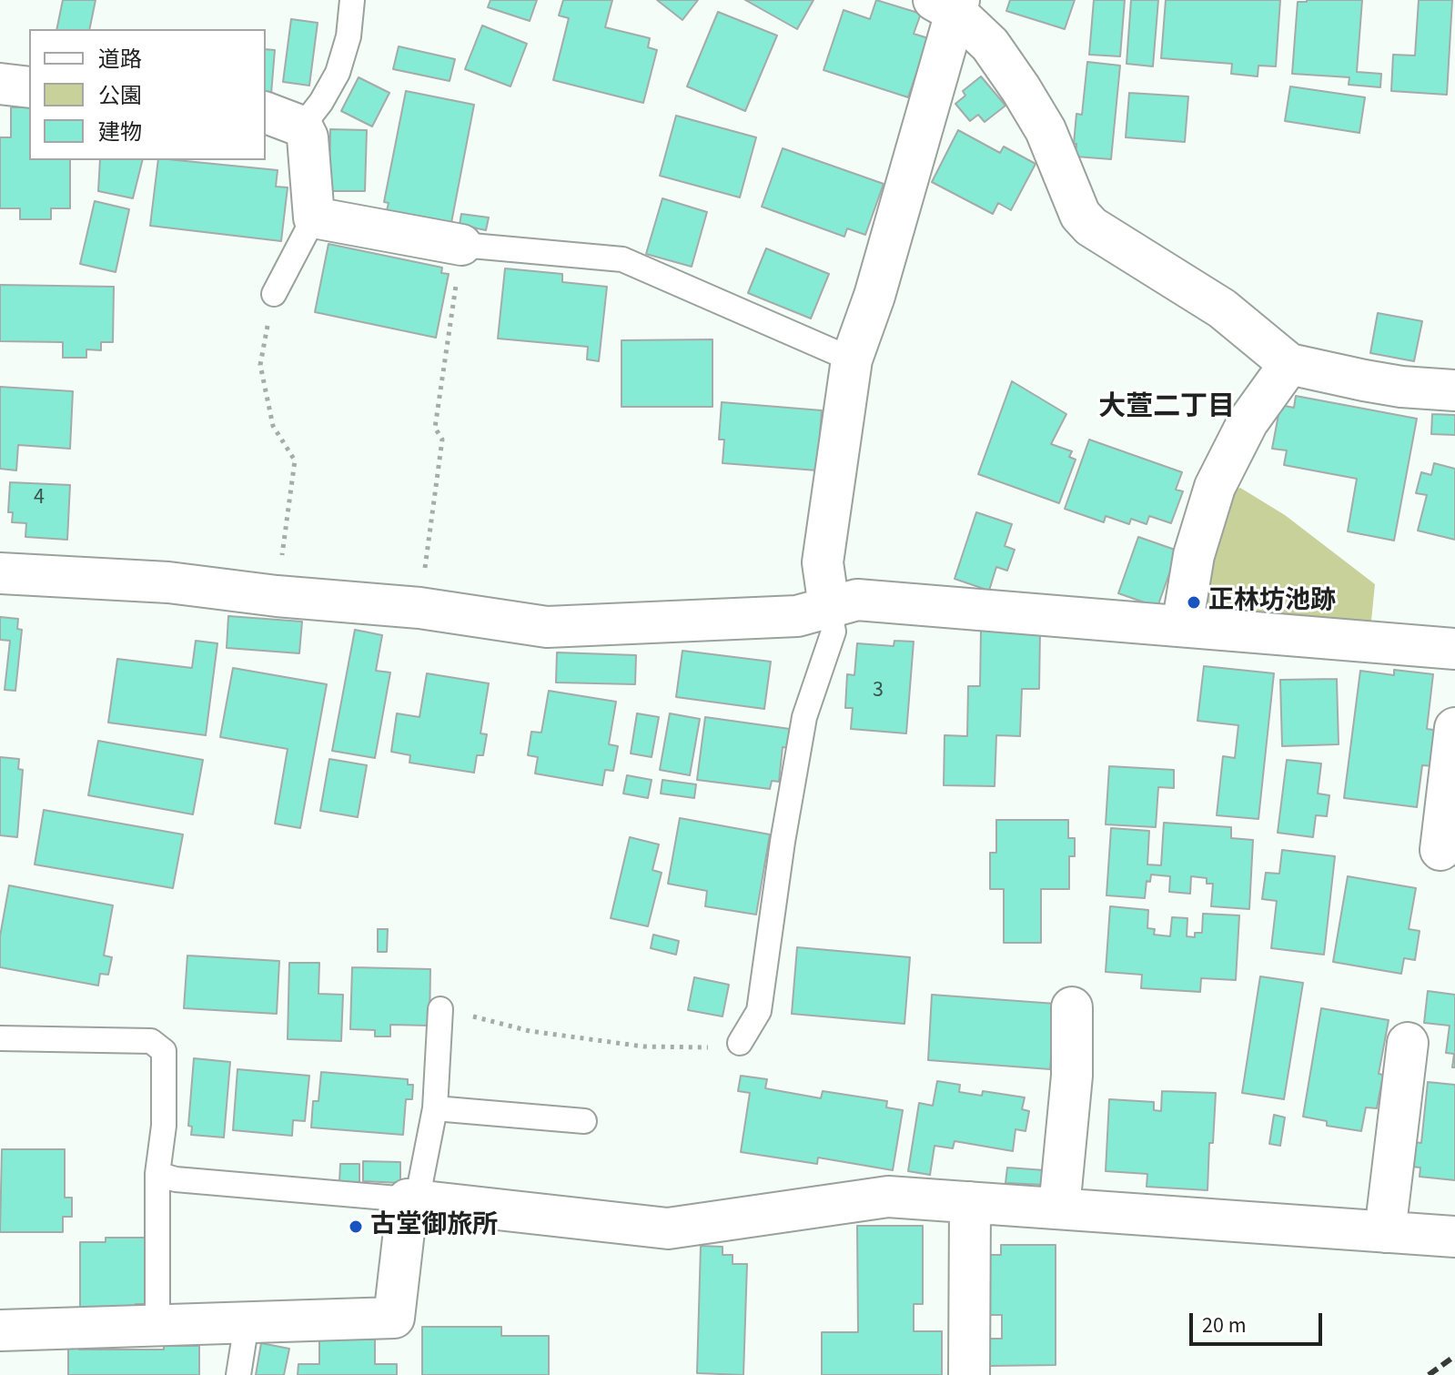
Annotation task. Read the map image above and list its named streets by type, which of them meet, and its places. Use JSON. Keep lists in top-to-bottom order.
{
  "districts": ["大萱二丁目"],
  "places": ["正林坊池跡", "古堂御旅所"],
  "house_numbers": ["4", "3"],
  "legend": ["道路", "公園", "建物"],
  "scale_bar": "20 m"
}
